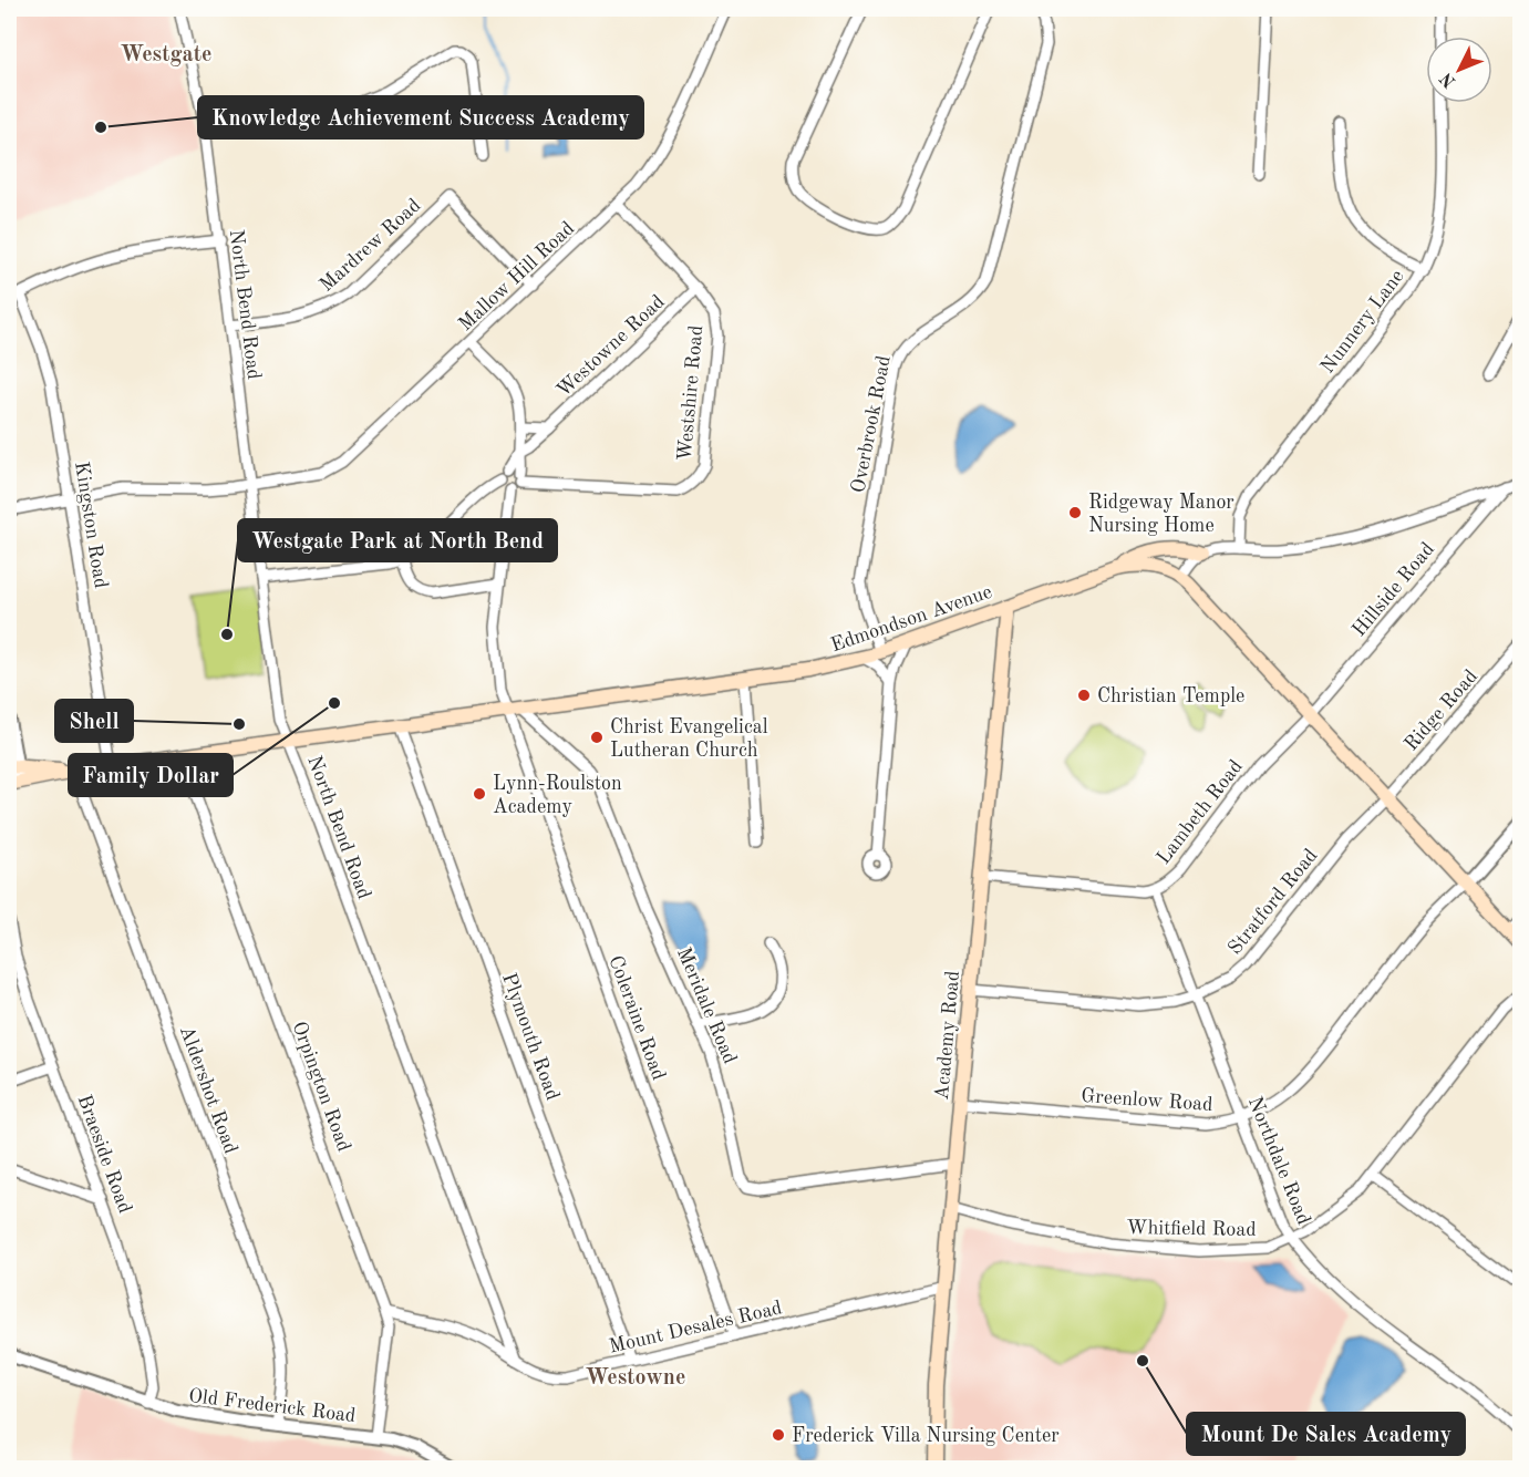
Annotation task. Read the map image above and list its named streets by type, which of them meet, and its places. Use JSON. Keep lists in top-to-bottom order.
{
  "streets": {
    "main road": ["Edmondson Avenue", "Academy Road"],
    "street": [
      "Mardrew Road",
      "Mallow Hill Road",
      "North Bend Road",
      "Nunnery Lane",
      "Westowne Road",
      "Westshire Road",
      "Overbrook Road",
      "Kingston Road",
      "Hillside Road",
      "Ridge Road",
      "Lambeth Road",
      "Stratford Road",
      "Meridale Road",
      "Coleraine Road",
      "Plymouth Road",
      "Orpington Road",
      "Aldershot Road",
      "Greenlow Road",
      "Braeside Road",
      "Northdale Road",
      "Whitfield Road",
      "Mount Desales Road",
      "Old Frederick Road"
    ]
  },
  "crossings": [
    ["Mardrew Road", "Mallow Hill Road"],
    ["Mardrew Road", "North Bend Road"],
    ["Mallow Hill Road", "North Bend Road"],
    ["Mallow Hill Road", "Westshire Road"],
    ["Mallow Hill Road", "Kingston Road"],
    ["North Bend Road", "Edmondson Avenue"],
    ["North Bend Road", "Mount Desales Road"],
    ["Westowne Road", "Westshire Road"],
    ["Westshire Road", "Coleraine Road"],
    ["Overbrook Road", "Edmondson Avenue"],
    ["Kingston Road", "Edmondson Avenue"],
    ["Hillside Road", "Edmondson Avenue"],
    ["Hillside Road", "Lambeth Road"],
    ["Edmondson Avenue", "Ridge Road"],
    ["Edmondson Avenue", "Lambeth Road"],
    ["Edmondson Avenue", "Stratford Road"],
    ["Edmondson Avenue", "Meridale Road"],
    ["Edmondson Avenue", "Coleraine Road"],
    ["Edmondson Avenue", "Academy Road"],
    ["Edmondson Avenue", "Plymouth Road"],
    ["Edmondson Avenue", "Orpington Road"],
    ["Edmondson Avenue", "Aldershot Road"],
    ["Edmondson Avenue", "Greenlow Road"],
    ["Ridge Road", "Stratford Road"],
    ["Lambeth Road", "Academy Road"],
    ["Lambeth Road", "Northdale Road"],
    ["Stratford Road", "Academy Road"],
    ["Stratford Road", "Northdale Road"],
    ["Meridale Road", "Academy Road"],
    ["Coleraine Road", "Mount Desales Road"],
    ["Academy Road", "Greenlow Road"],
    ["Academy Road", "Whitfield Road"],
    ["Academy Road", "Mount Desales Road"],
    ["Plymouth Road", "Mount Desales Road"],
    ["Orpington Road", "Mount Desales Road"],
    ["Orpington Road", "Old Frederick Road"],
    ["Aldershot Road", "Old Frederick Road"],
    ["Greenlow Road", "Northdale Road"],
    ["Braeside Road", "Old Frederick Road"],
    ["Northdale Road", "Whitfield Road"]
  ],
  "districts": ["Westgate", "Westowne"],
  "places": [
    "Knowledge Achievement Success Academy",
    "Ridgeway Manor Nursing Home",
    "Westgate Park at North Bend",
    "Christian Temple",
    "Family Dollar",
    "Shell",
    "Christ Evangelical Lutheran Church",
    "Lynn-Roulston Academy",
    "Mount De Sales Academy",
    "Frederick Villa Nursing Center"
  ],
  "north": "bottom left"
}
